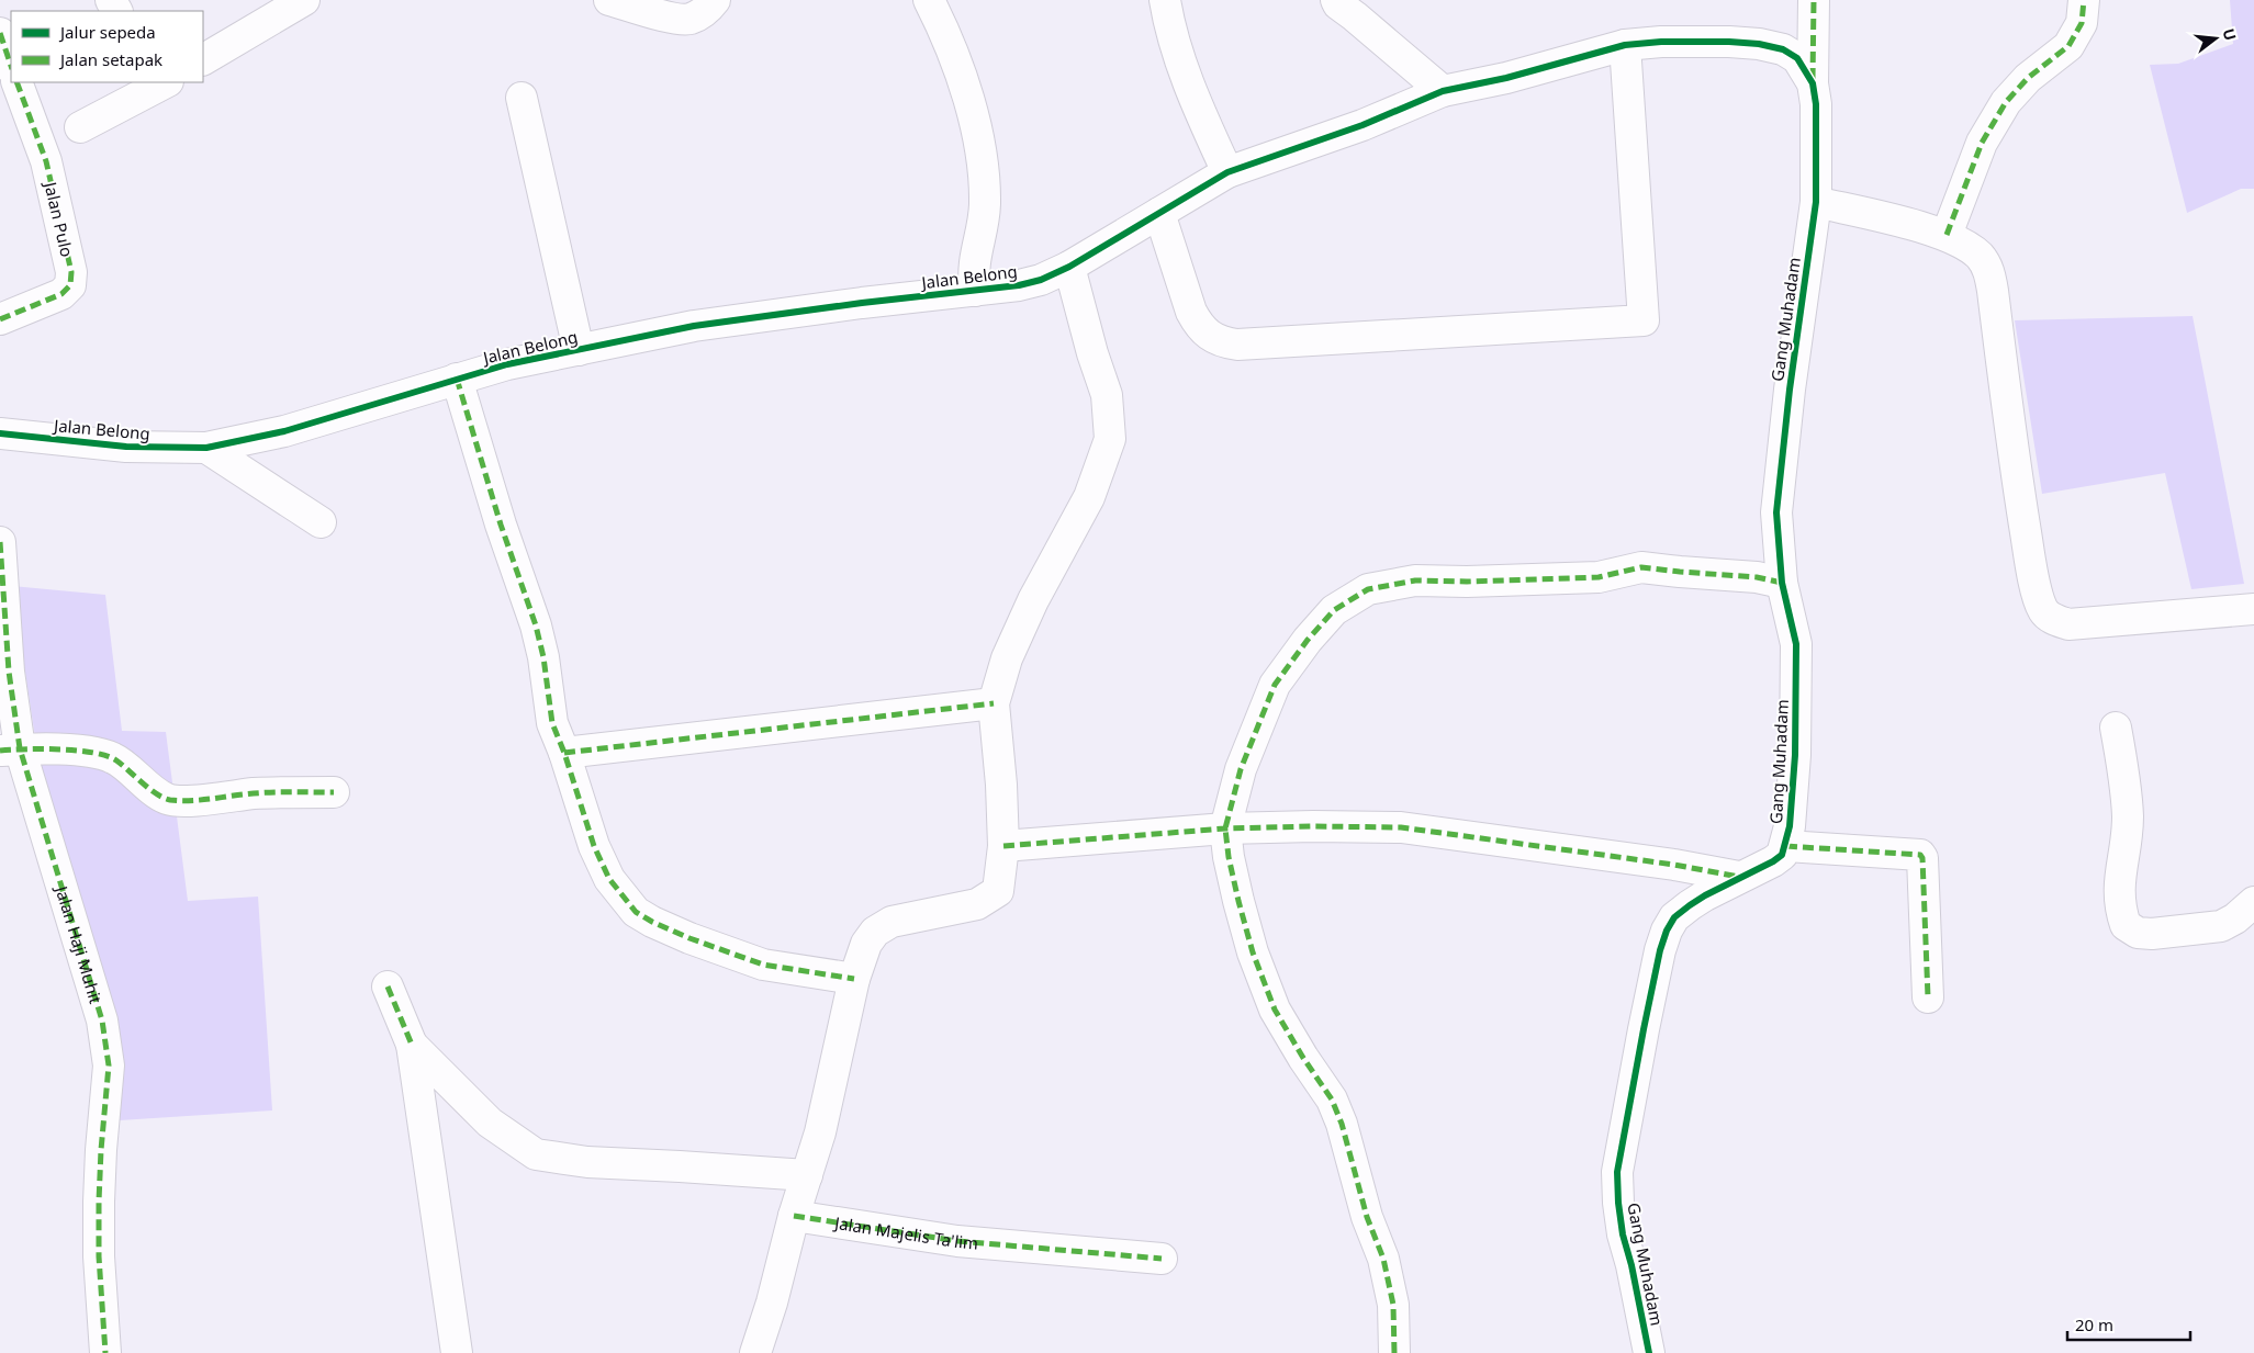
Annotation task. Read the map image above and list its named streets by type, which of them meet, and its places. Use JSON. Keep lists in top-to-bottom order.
{
  "streets": {
    "street": [
      "Jalan Pulo",
      "Jalan Belong",
      "Gang Muhadam",
      "Jalan Haji Muhit",
      "Jalan Majelis Ta'lim"
    ]
  },
  "crossings": [
    ["Jalan Belong", "Gang Muhadam"]
  ],
  "legend": ["Jalur sepeda", "Jalan setapak"],
  "scale_bar": "20 m",
  "north": "right"
}
